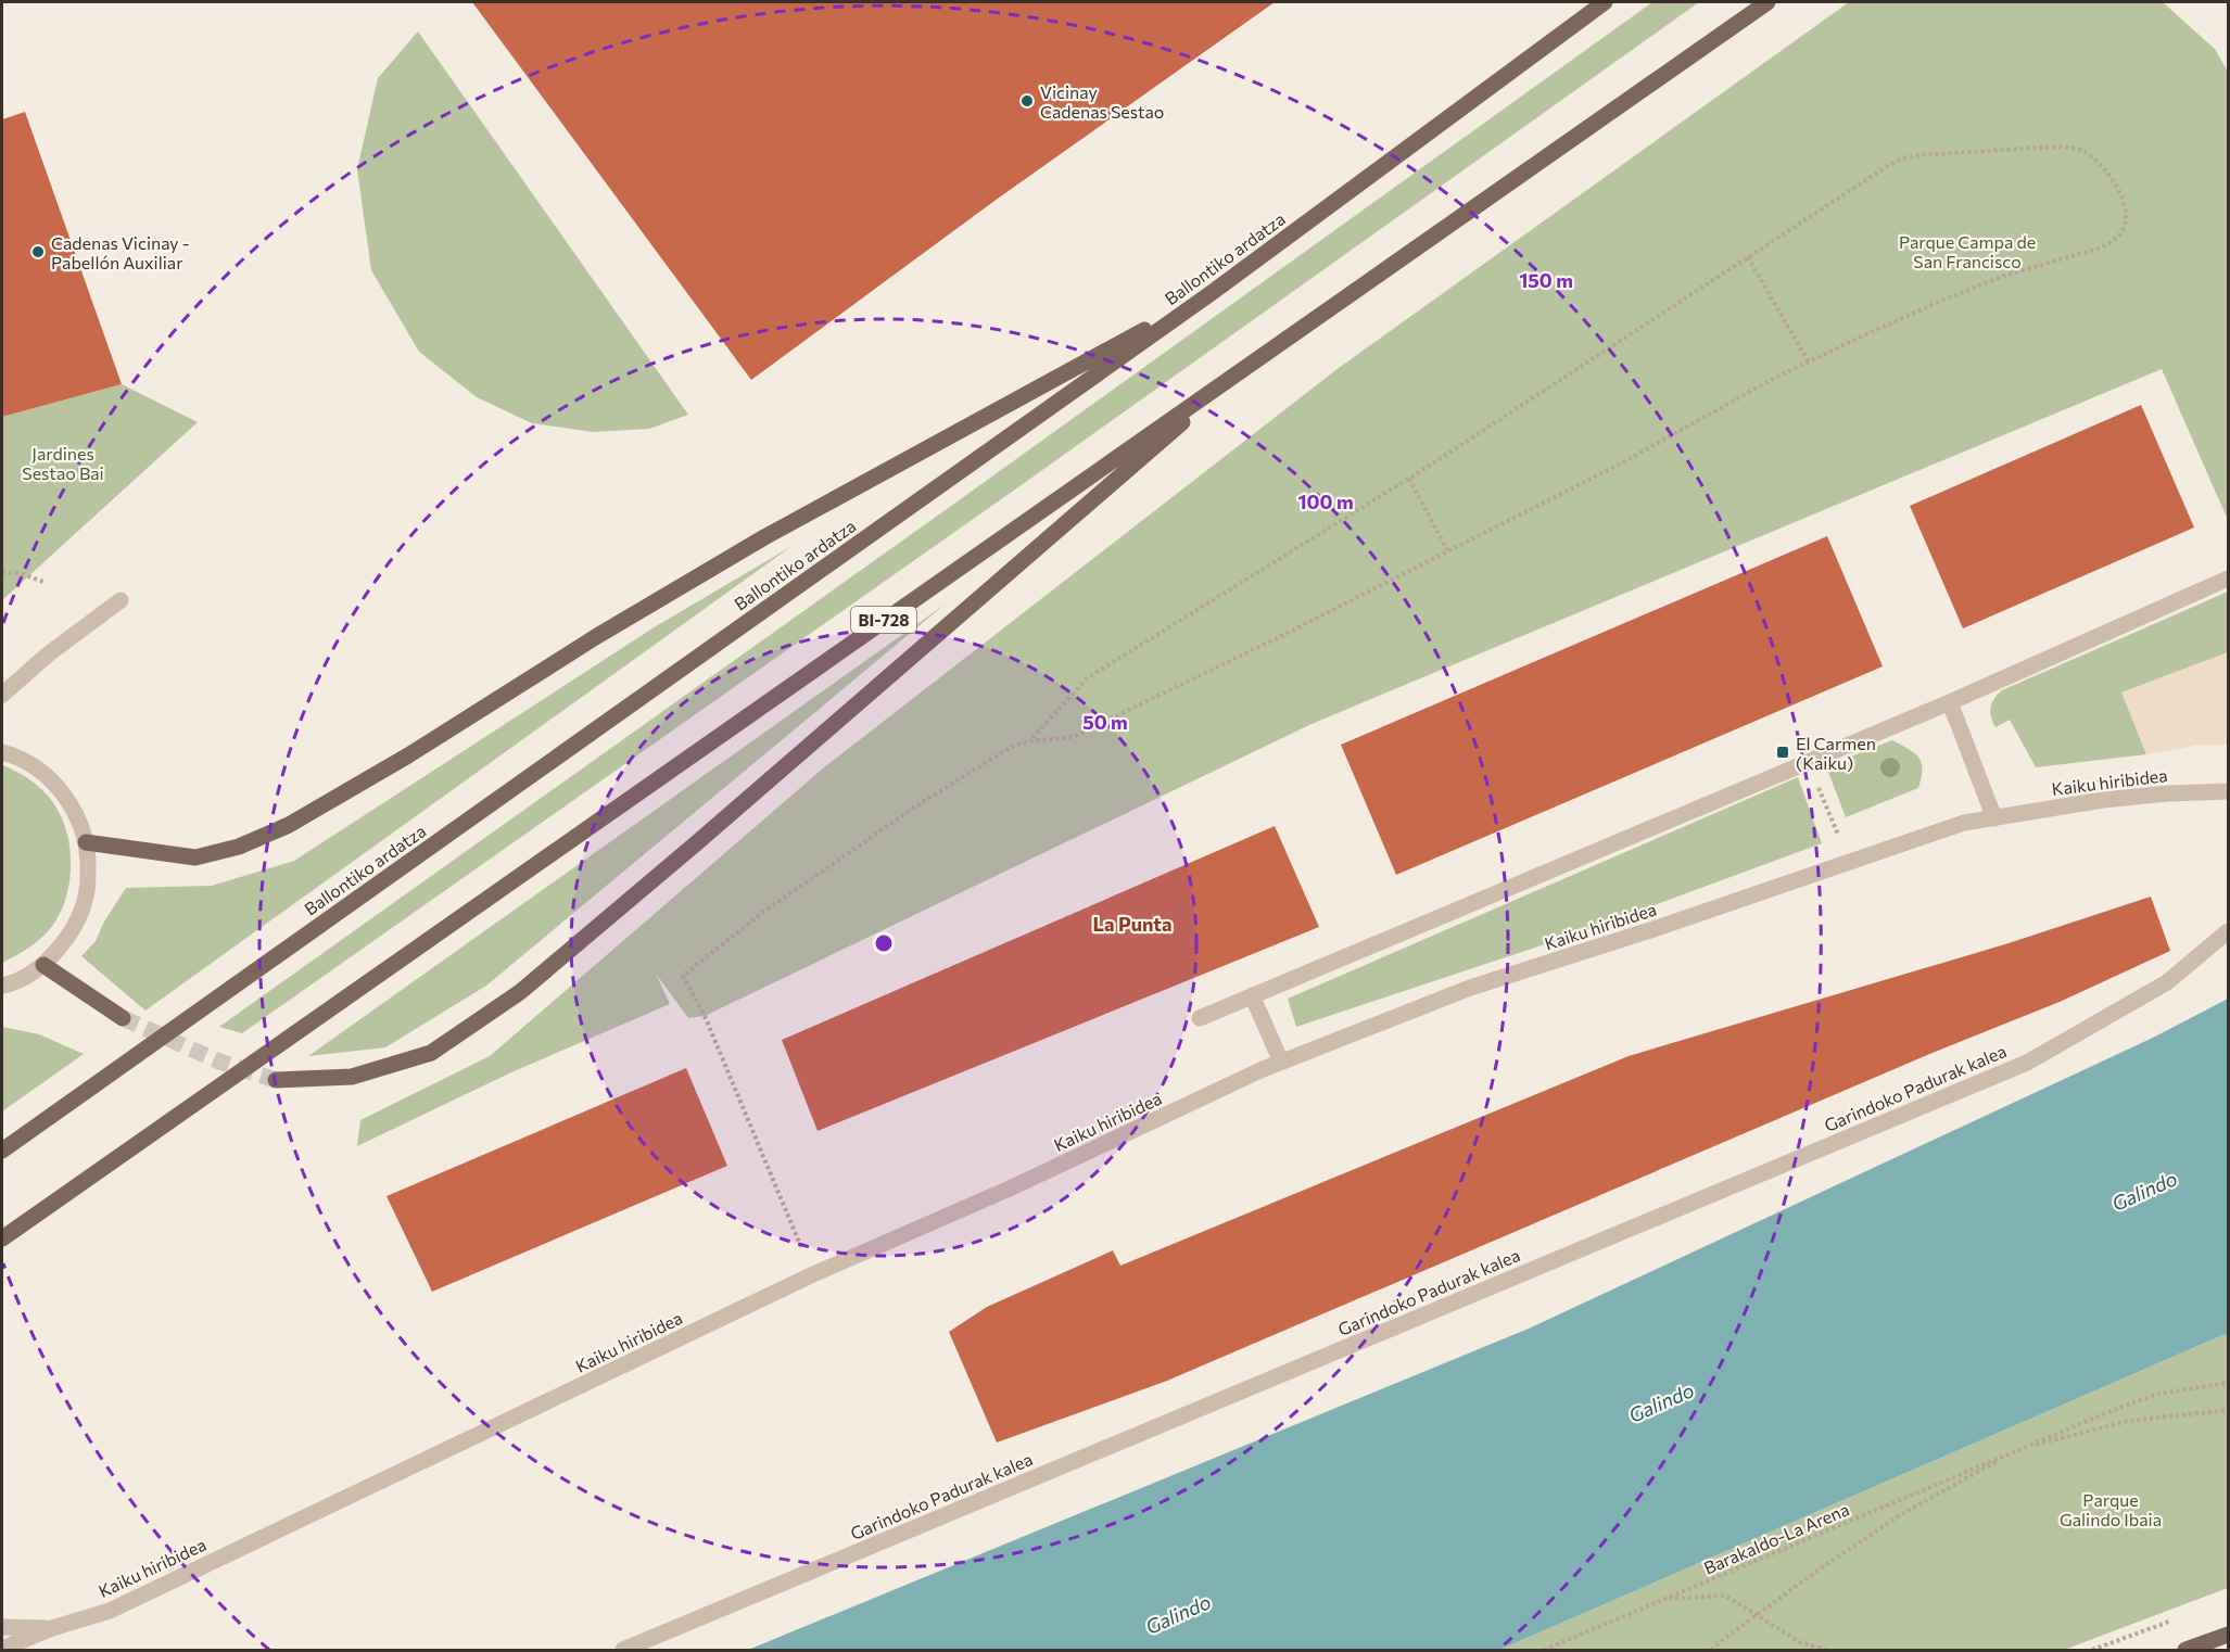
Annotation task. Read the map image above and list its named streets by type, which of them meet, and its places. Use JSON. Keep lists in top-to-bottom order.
{
  "streets": {
    "main road": ["Ballontiko ardatza", "BI-728"],
    "street": ["Kaiku hiribidea", "Garindoko Padurak kalea"],
    "path": ["Barakaldo-La Arena"]
  },
  "districts": ["La Punta"],
  "water": ["Galindo"],
  "parks": ["Parque Campa de San Francisco", "Jardines Sestao Bai", "Parque Galindo Ibaia"],
  "places": {
    "other": ["Vicinay Cadenas Sestao", "Cadenas Vicinay - Pabellón Auxiliar"],
    "transit": ["El Carmen (Kaiku)"]
  },
  "rings": ["150 m", "100 m", "50 m"]
}
